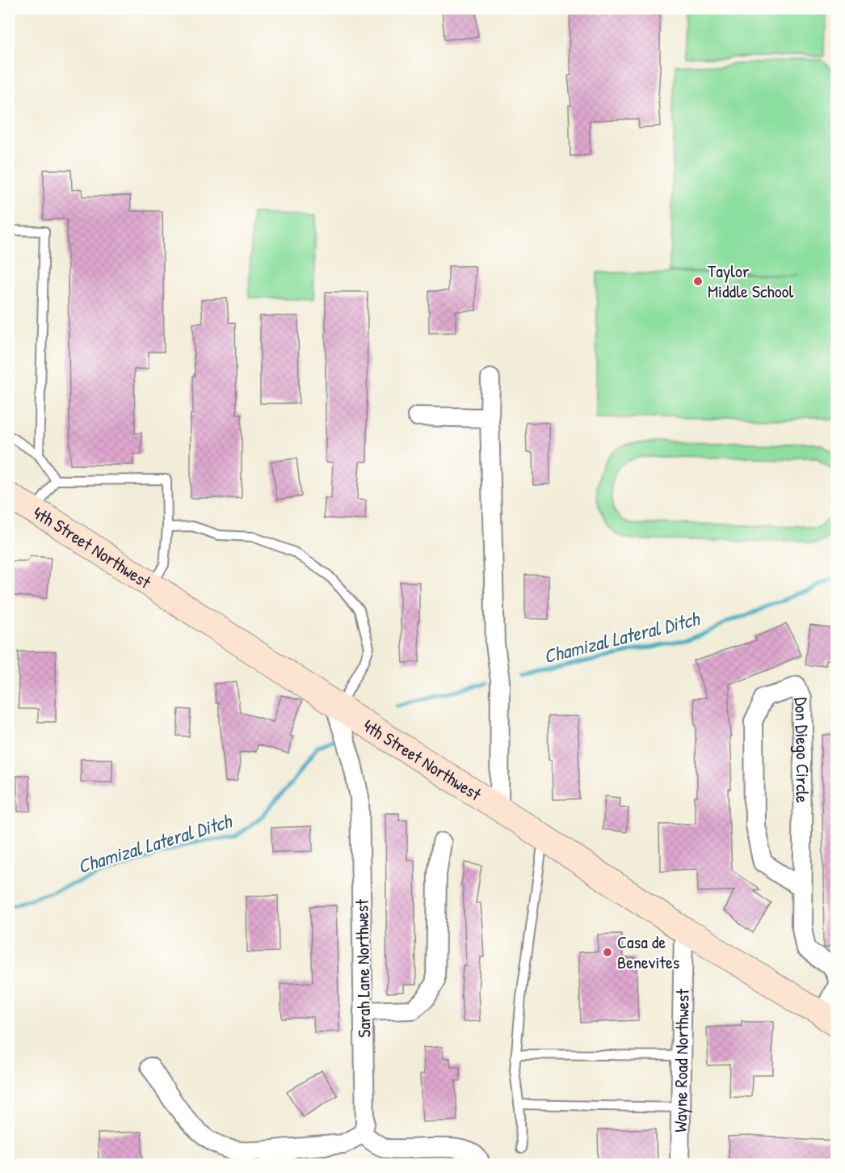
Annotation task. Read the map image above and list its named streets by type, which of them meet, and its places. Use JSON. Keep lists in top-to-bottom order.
{
  "streets": {
    "main road": ["4th Street Northwest"],
    "street": ["Don Diego Circle", "Sarah Lane Northwest", "Wayne Road Northwest"]
  },
  "crossings": [
    ["4th Street Northwest", "Sarah Lane Northwest"],
    ["4th Street Northwest", "Wayne Road Northwest"]
  ],
  "water": ["Chamizal Lateral Ditch"],
  "places": ["Taylor Middle School", "Casa de Benevites"]
}
